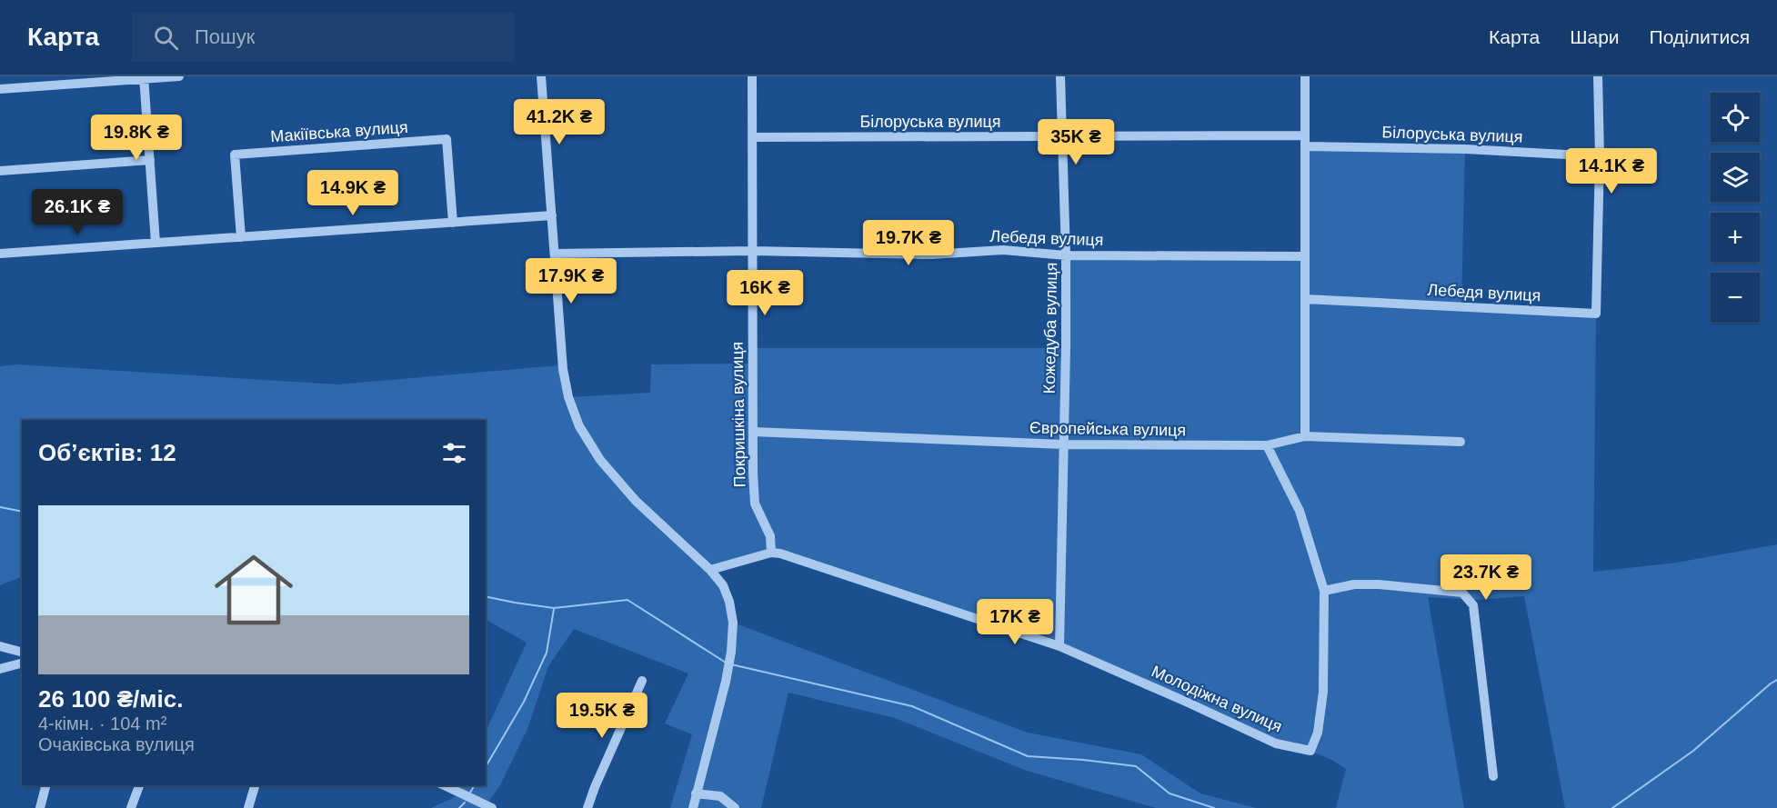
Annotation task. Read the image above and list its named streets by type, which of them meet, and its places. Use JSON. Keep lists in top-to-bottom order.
{
  "streets": {
    "street": [
      "Білоруська вулиця",
      "Макіївська вулиця",
      "Лебедя вулиця",
      "Кожедуба вулиця",
      "Покришкіна вулиця",
      "Європейська вулиця",
      "Молодіжна вулиця"
    ]
  },
  "crossings": [
    ["Білоруська вулиця", "Лебедя вулиця"],
    ["Білоруська вулиця", "Кожедуба вулиця"],
    ["Білоруська вулиця", "Покришкіна вулиця"],
    ["Лебедя вулиця", "Кожедуба вулиця"],
    ["Лебедя вулиця", "Покришкіна вулиця"],
    ["Кожедуба вулиця", "Європейська вулиця"],
    ["Кожедуба вулиця", "Молодіжна вулиця"],
    ["Покришкіна вулиця", "Європейська вулиця"],
    ["Покришкіна вулиця", "Молодіжна вулиця"]
  ],
  "page": {
    "header": "Карта",
    "search": "Пошук",
    "nav": ["Карта", "Шари", "Поділитися"],
    "map_buttons": ["+", "−"],
    "price": [
      "41.2K ₴",
      "19.8K ₴",
      "35K ₴",
      "14.1K ₴",
      "14.9K ₴",
      "26.1K ₴",
      "19.7K ₴",
      "17.9K ₴",
      "16K ₴",
      "23.7K ₴",
      "17K ₴",
      "19.5K ₴"
    ],
    "heading": "Об’єктів: 12",
    "list": [
      {
        "name": "26 100 ₴/міс.",
        "note": "4-кімн. · 104 m² · Очаківська вулиця"
      }
    ]
  }
}
